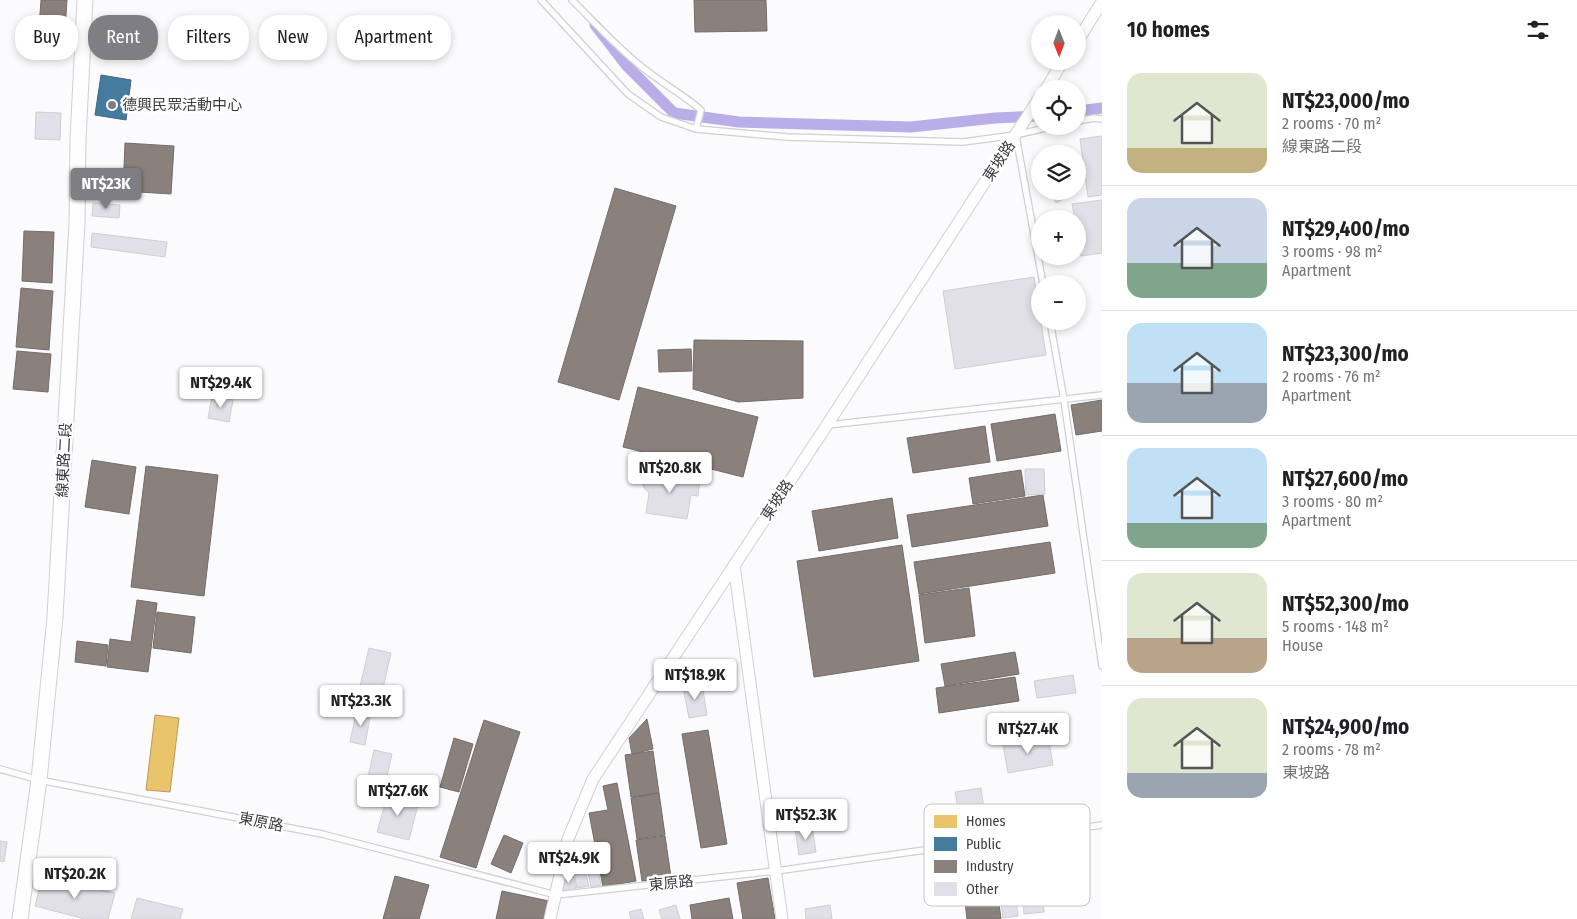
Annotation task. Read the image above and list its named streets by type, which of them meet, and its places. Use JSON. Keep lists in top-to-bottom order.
{
  "streets": {
    "main road": ["線東路二段"],
    "street": ["東坡路"],
    "lane": ["東原路"]
  },
  "crossings": [
    ["東坡路", "東原路"],
    ["線東路二段", "東原路"]
  ],
  "places": ["德興民眾活動中心"],
  "legend": [
    "Homes",
    "Public",
    "Industry",
    "Other"
  ],
  "north": "bottom",
  "page": {
    "heading": "10 homes",
    "map_buttons": ["+", "−"],
    "chip": [
      "Buy",
      "Rent",
      "Filters",
      "New",
      "Apartment"
    ],
    "list": [
      {
        "name": "NT$23,000/mo",
        "note": "2 rooms · 70 m² · 線東路二段"
      },
      {
        "name": "NT$29,400/mo",
        "note": "3 rooms · 98 m² · Apartment"
      },
      {
        "name": "NT$23,300/mo",
        "note": "2 rooms · 76 m² · Apartment"
      },
      {
        "name": "NT$27,600/mo",
        "note": "3 rooms · 80 m² · Apartment"
      },
      {
        "name": "NT$52,300/mo",
        "note": "5 rooms · 148 m² · House"
      },
      {
        "name": "NT$24,900/mo",
        "note": "2 rooms · 78 m² · 東坡路"
      }
    ],
    "price": [
      "NT$23K",
      "NT$29.4K",
      "NT$20.8K",
      "NT$18.9K",
      "NT$23.3K",
      "NT$27.4K",
      "NT$27.6K",
      "NT$52.3K",
      "NT$24.9K",
      "NT$20.2K"
    ]
  }
}
